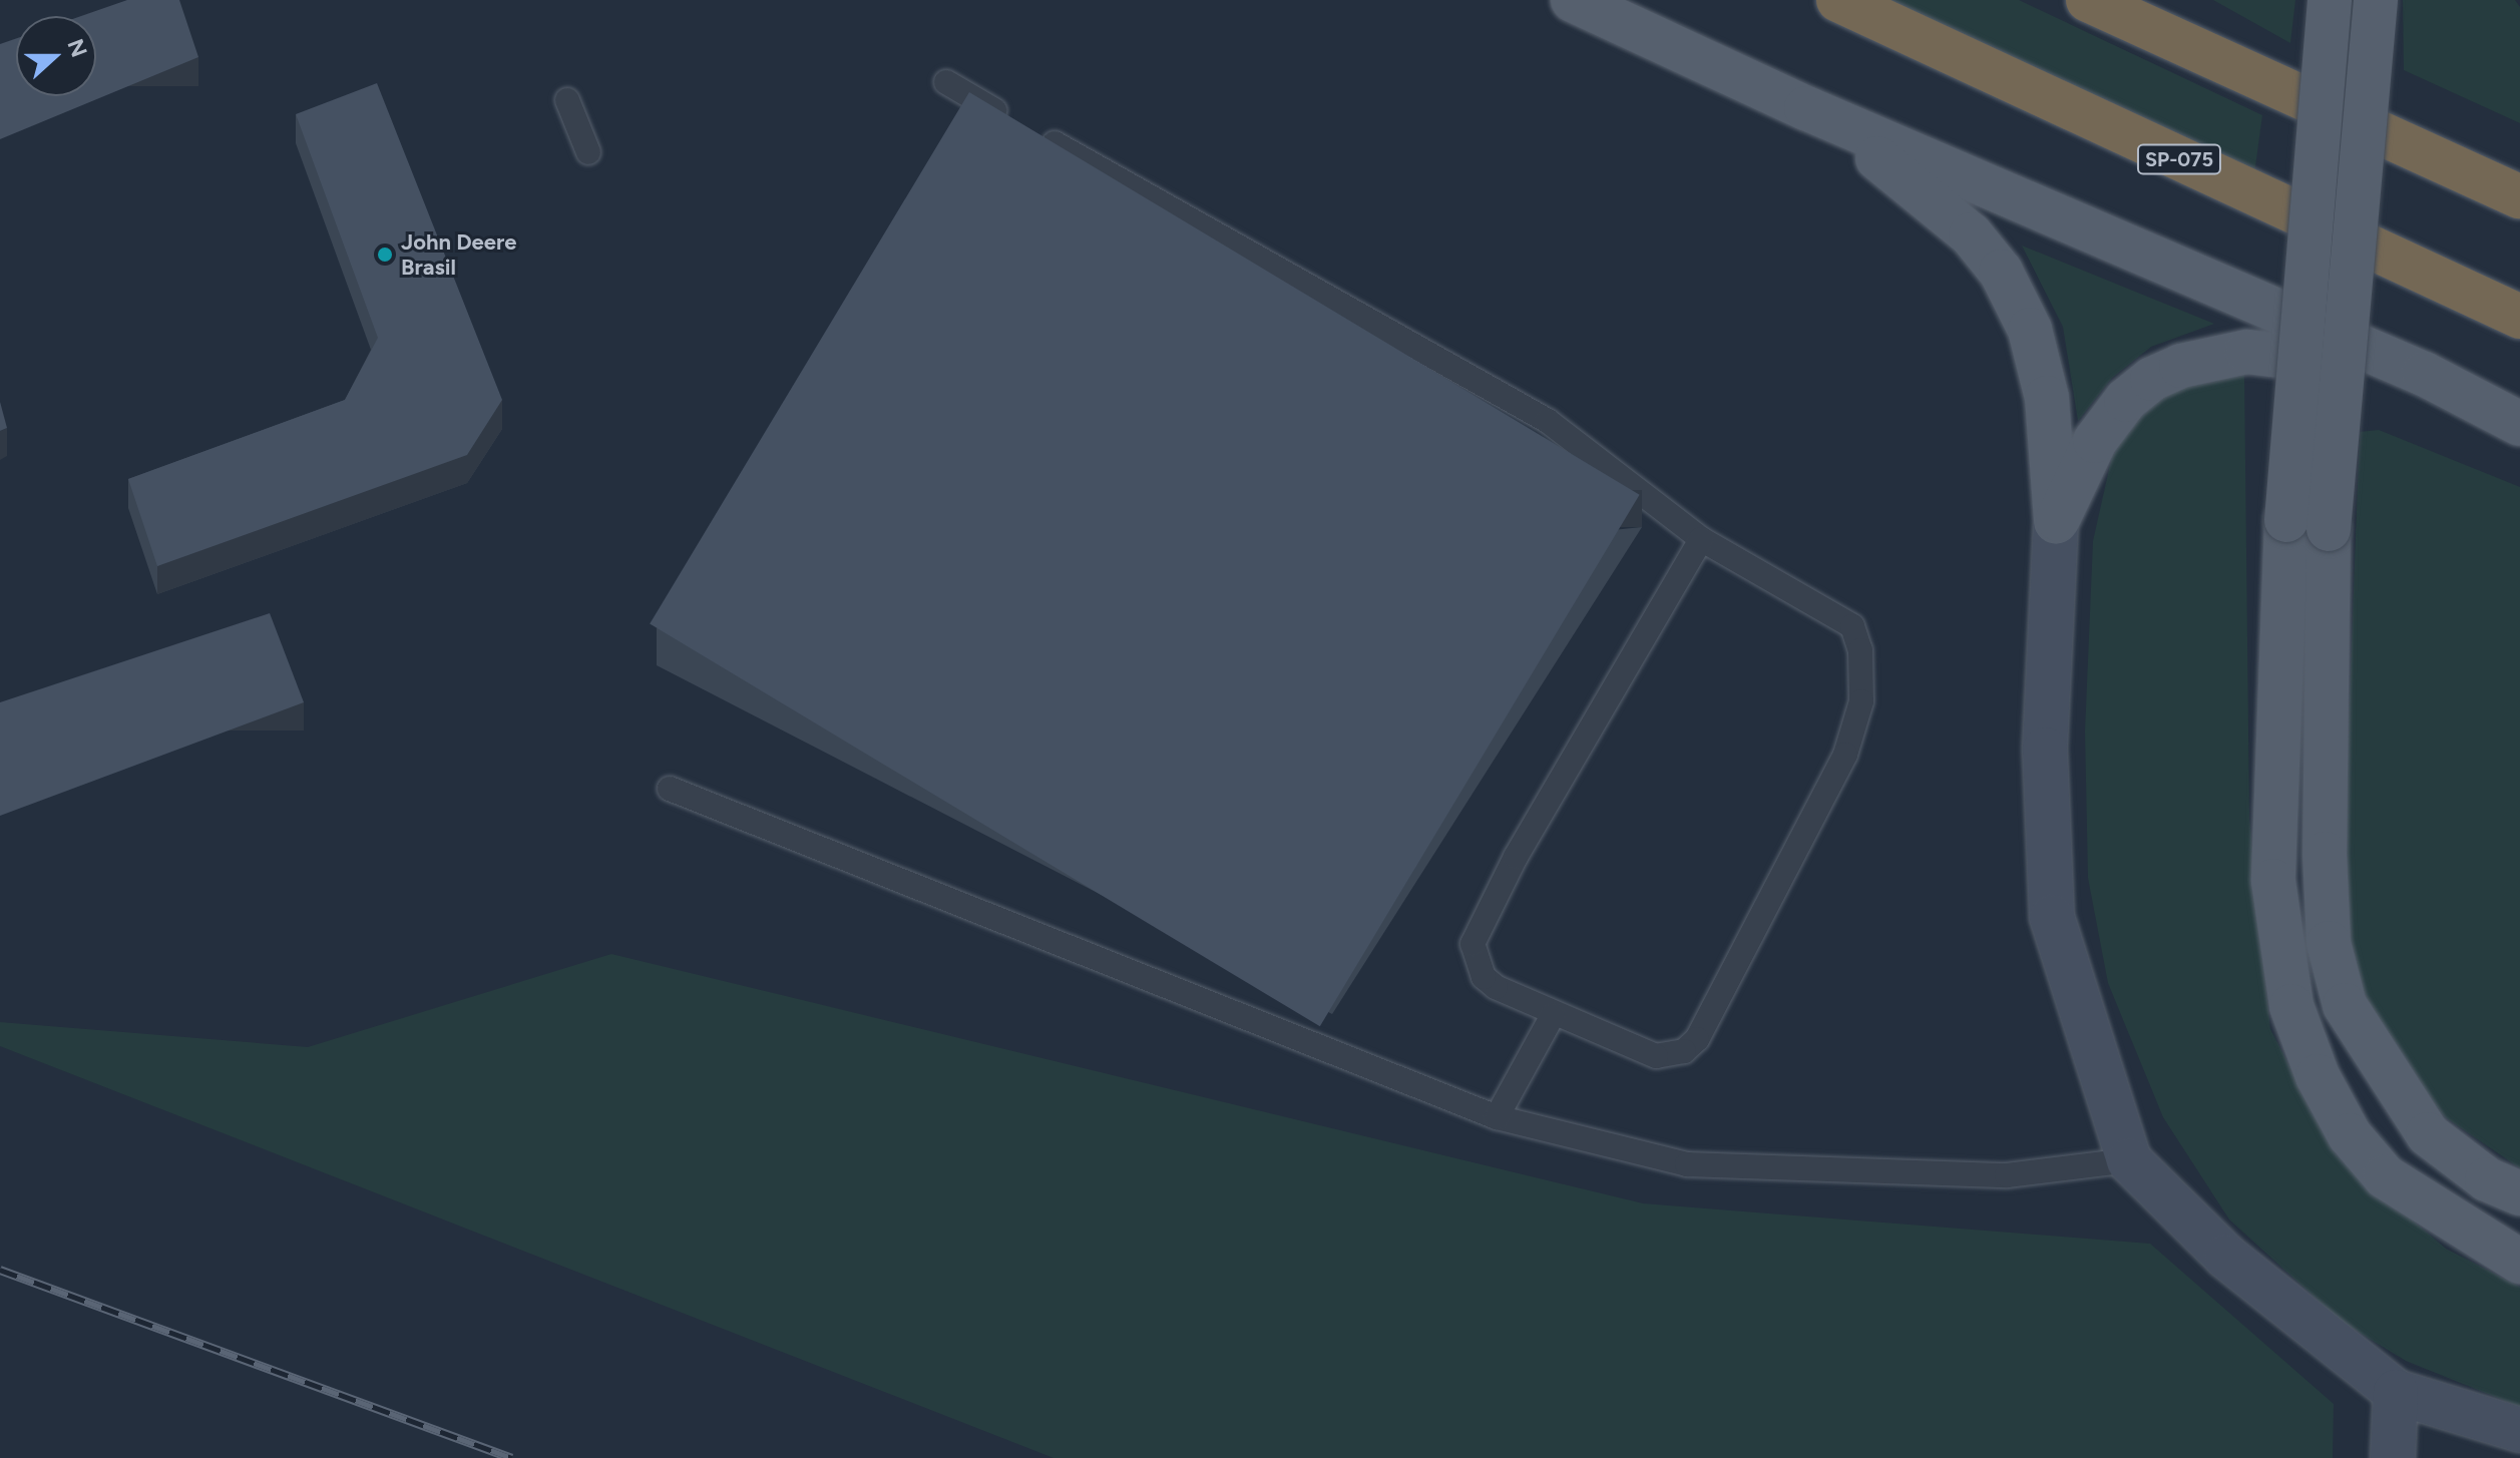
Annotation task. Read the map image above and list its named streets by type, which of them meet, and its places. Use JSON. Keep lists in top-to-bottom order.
{
  "streets": {
    "highway": ["SP-075"]
  },
  "places": ["John Deere Brasil"],
  "north": "right"
}
